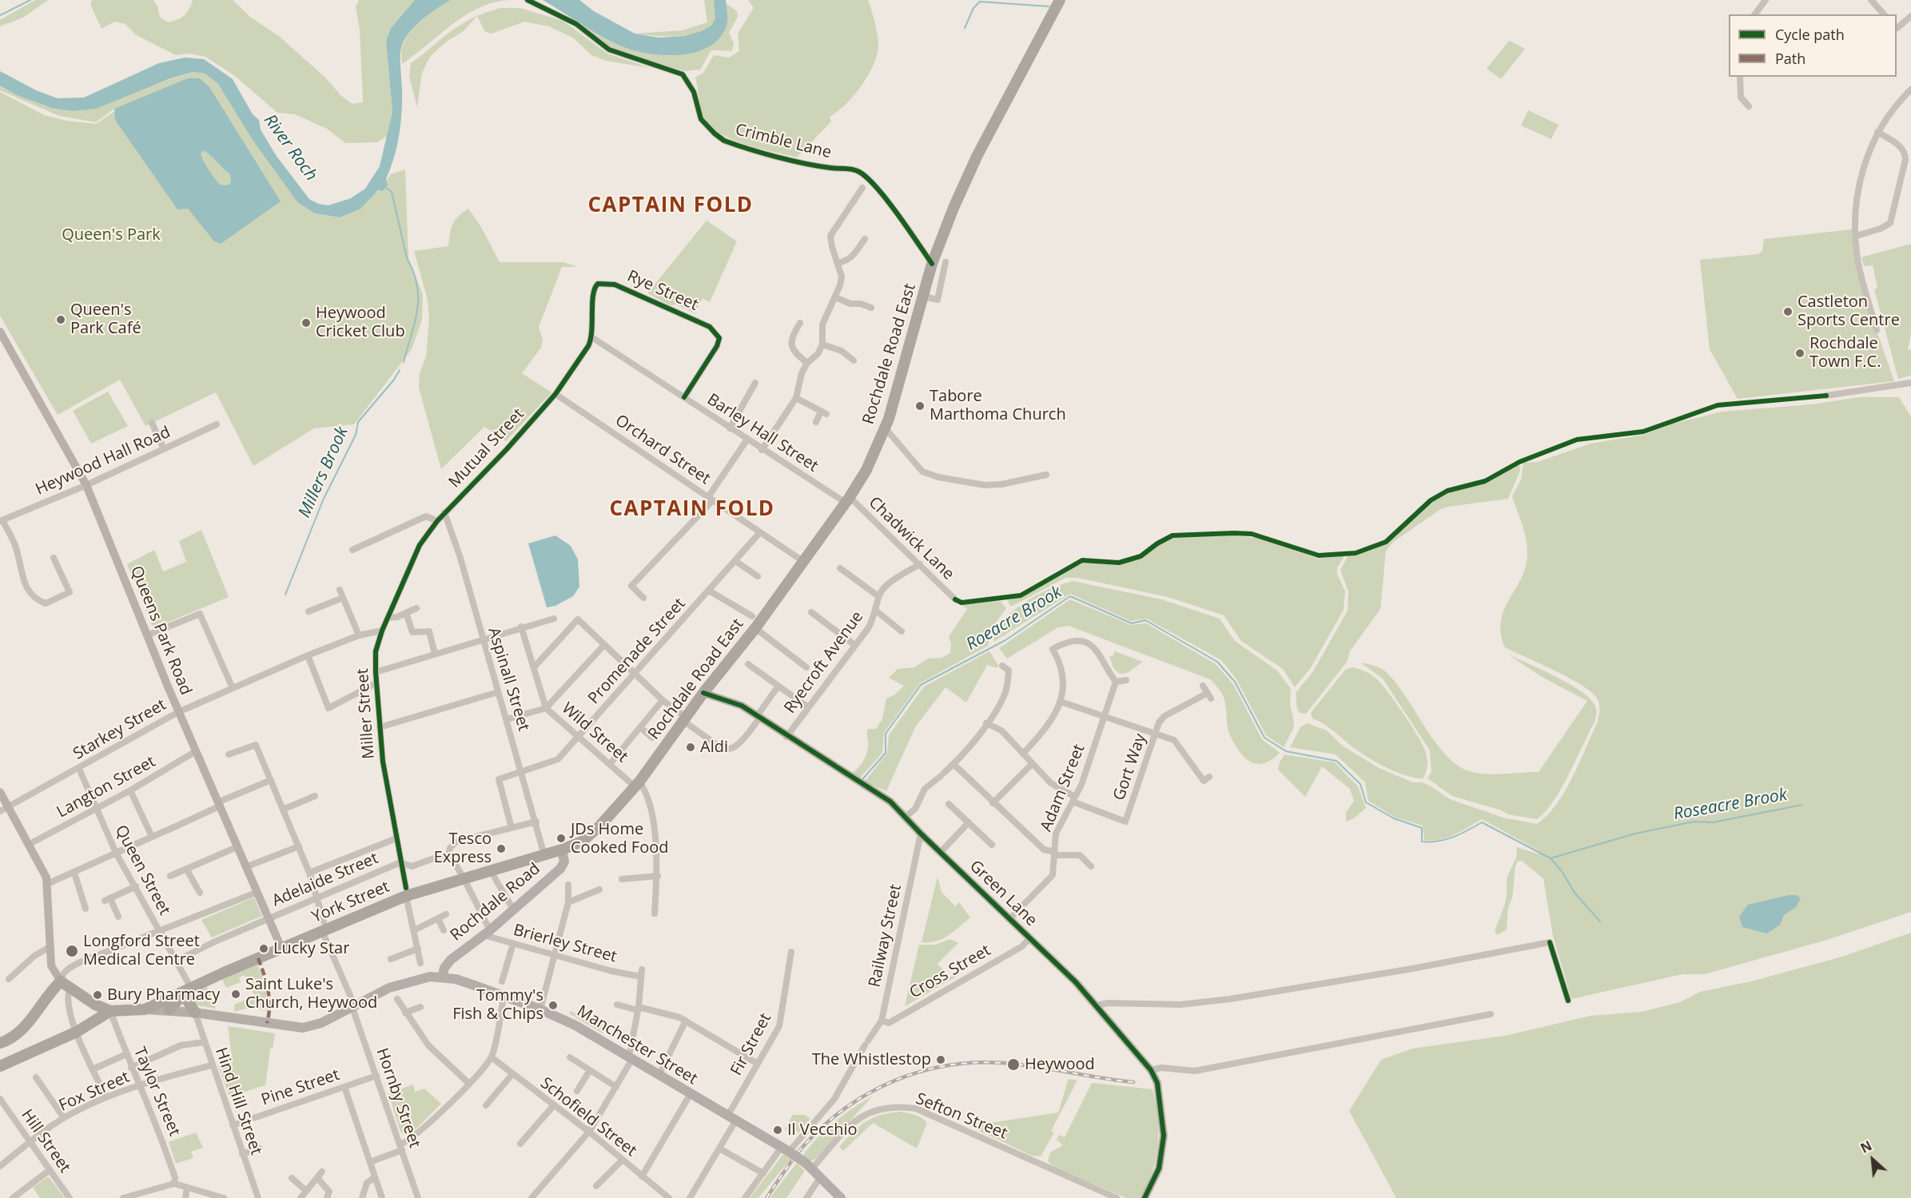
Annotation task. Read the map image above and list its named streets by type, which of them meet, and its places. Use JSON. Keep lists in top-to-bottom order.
{
  "streets": {
    "highway": ["Rochdale Road East", "York Street"],
    "main road": ["Rochdale Road", "Manchester Street"],
    "street": [
      "Crimble Lane",
      "Rye Street",
      "Barley Hall Street",
      "Mutual Street",
      "Orchard Street",
      "Heywood Hall Road",
      "Chadwick Lane",
      "Queens Park Road",
      "Promenade Street",
      "Ryecroft Avenue",
      "Aspinall Street",
      "Miller Street",
      "Starkey Street",
      "Wild Street",
      "Gort Way",
      "Langton Street",
      "Adam Street",
      "Queen Street",
      "Adelaide Street",
      "Green Lane",
      "Railway Street",
      "Brierley Street",
      "Cross Street",
      "Fir Street",
      "Pine Street",
      "Fox Street",
      "Taylor Street",
      "Hornby Street",
      "Hind Hill Street",
      "Sefton Street",
      "Schofield Street",
      "Hill Street"
    ]
  },
  "crossings": [
    ["Crimble Lane", "Rochdale Road East"],
    ["Rye Street", "Barley Hall Street"],
    ["Rye Street", "Mutual Street"],
    ["Rochdale Road East", "Barley Hall Street"],
    ["Rochdale Road East", "Orchard Street"],
    ["Rochdale Road East", "Chadwick Lane"],
    ["Rochdale Road East", "Wild Street"],
    ["Rochdale Road East", "Green Lane"],
    ["Rochdale Road East", "York Street"],
    ["Barley Hall Street", "Mutual Street"],
    ["Barley Hall Street", "Chadwick Lane"],
    ["Mutual Street", "Orchard Street"],
    ["Mutual Street", "Aspinall Street"],
    ["Mutual Street", "Miller Street"],
    ["Orchard Street", "Promenade Street"],
    ["Heywood Hall Road", "Queens Park Road"],
    ["Queens Park Road", "Starkey Street"],
    ["Queens Park Road", "Langton Street"],
    ["Queens Park Road", "Adelaide Street"],
    ["Queens Park Road", "York Street"],
    ["Promenade Street", "Aspinall Street"],
    ["Promenade Street", "Wild Street"],
    ["Ryecroft Avenue", "Green Lane"],
    ["Aspinall Street", "York Street"],
    ["Miller Street", "Starkey Street"],
    ["Miller Street", "Adelaide Street"],
    ["Miller Street", "York Street"],
    ["Starkey Street", "Queen Street"],
    ["Gort Way", "Adam Street"],
    ["Langton Street", "Queen Street"],
    ["Adam Street", "Green Lane"],
    ["Queen Street", "Adelaide Street"],
    ["Queen Street", "York Street"],
    ["Adelaide Street", "Hornby Street"],
    ["Green Lane", "Railway Street"],
    ["Green Lane", "Cross Street"],
    ["York Street", "Rochdale Road"],
    ["York Street", "Manchester Street"],
    ["York Street", "Hornby Street"],
    ["Rochdale Road", "Brierley Street"],
    ["Rochdale Road", "Manchester Street"],
    ["Railway Street", "Cross Street"],
    ["Railway Street", "Manchester Street"],
    ["Fir Street", "Manchester Street"],
    ["Manchester Street", "Hornby Street"],
    ["Manchester Street", "Hind Hill Street"],
    ["Manchester Street", "Sefton Street"],
    ["Pine Street", "Hornby Street"],
    ["Pine Street", "Hind Hill Street"],
    ["Fox Street", "Taylor Street"],
    ["Fox Street", "Hind Hill Street"],
    ["Fox Street", "Hill Street"]
  ],
  "districts": ["CAPTAIN FOLD", "CAPTAIN FOLD"],
  "water": [
    "River Roch",
    "Millers Brook",
    "Roeacre Brook",
    "Roseacre Brook"
  ],
  "parks": ["Queen's Park"],
  "places": [
    "Castleton Sports Centre",
    "Queen's Park Café",
    "Heywood Cricket Club",
    "Rochdale Town F.C.",
    "Tabore Marthoma Church",
    "Aldi",
    "JDs Home Cooked Food",
    "Tesco Express",
    "Lucky Star",
    "Longford Street Medical Centre",
    "Saint Luke's Church, Heywood",
    "Bury Pharmacy",
    "Tommy's Fish & Chips",
    "The Whistlestop",
    "Heywood",
    "Il Vecchio"
  ],
  "legend": ["Cycle path", "Path"],
  "north": "top left"
}
